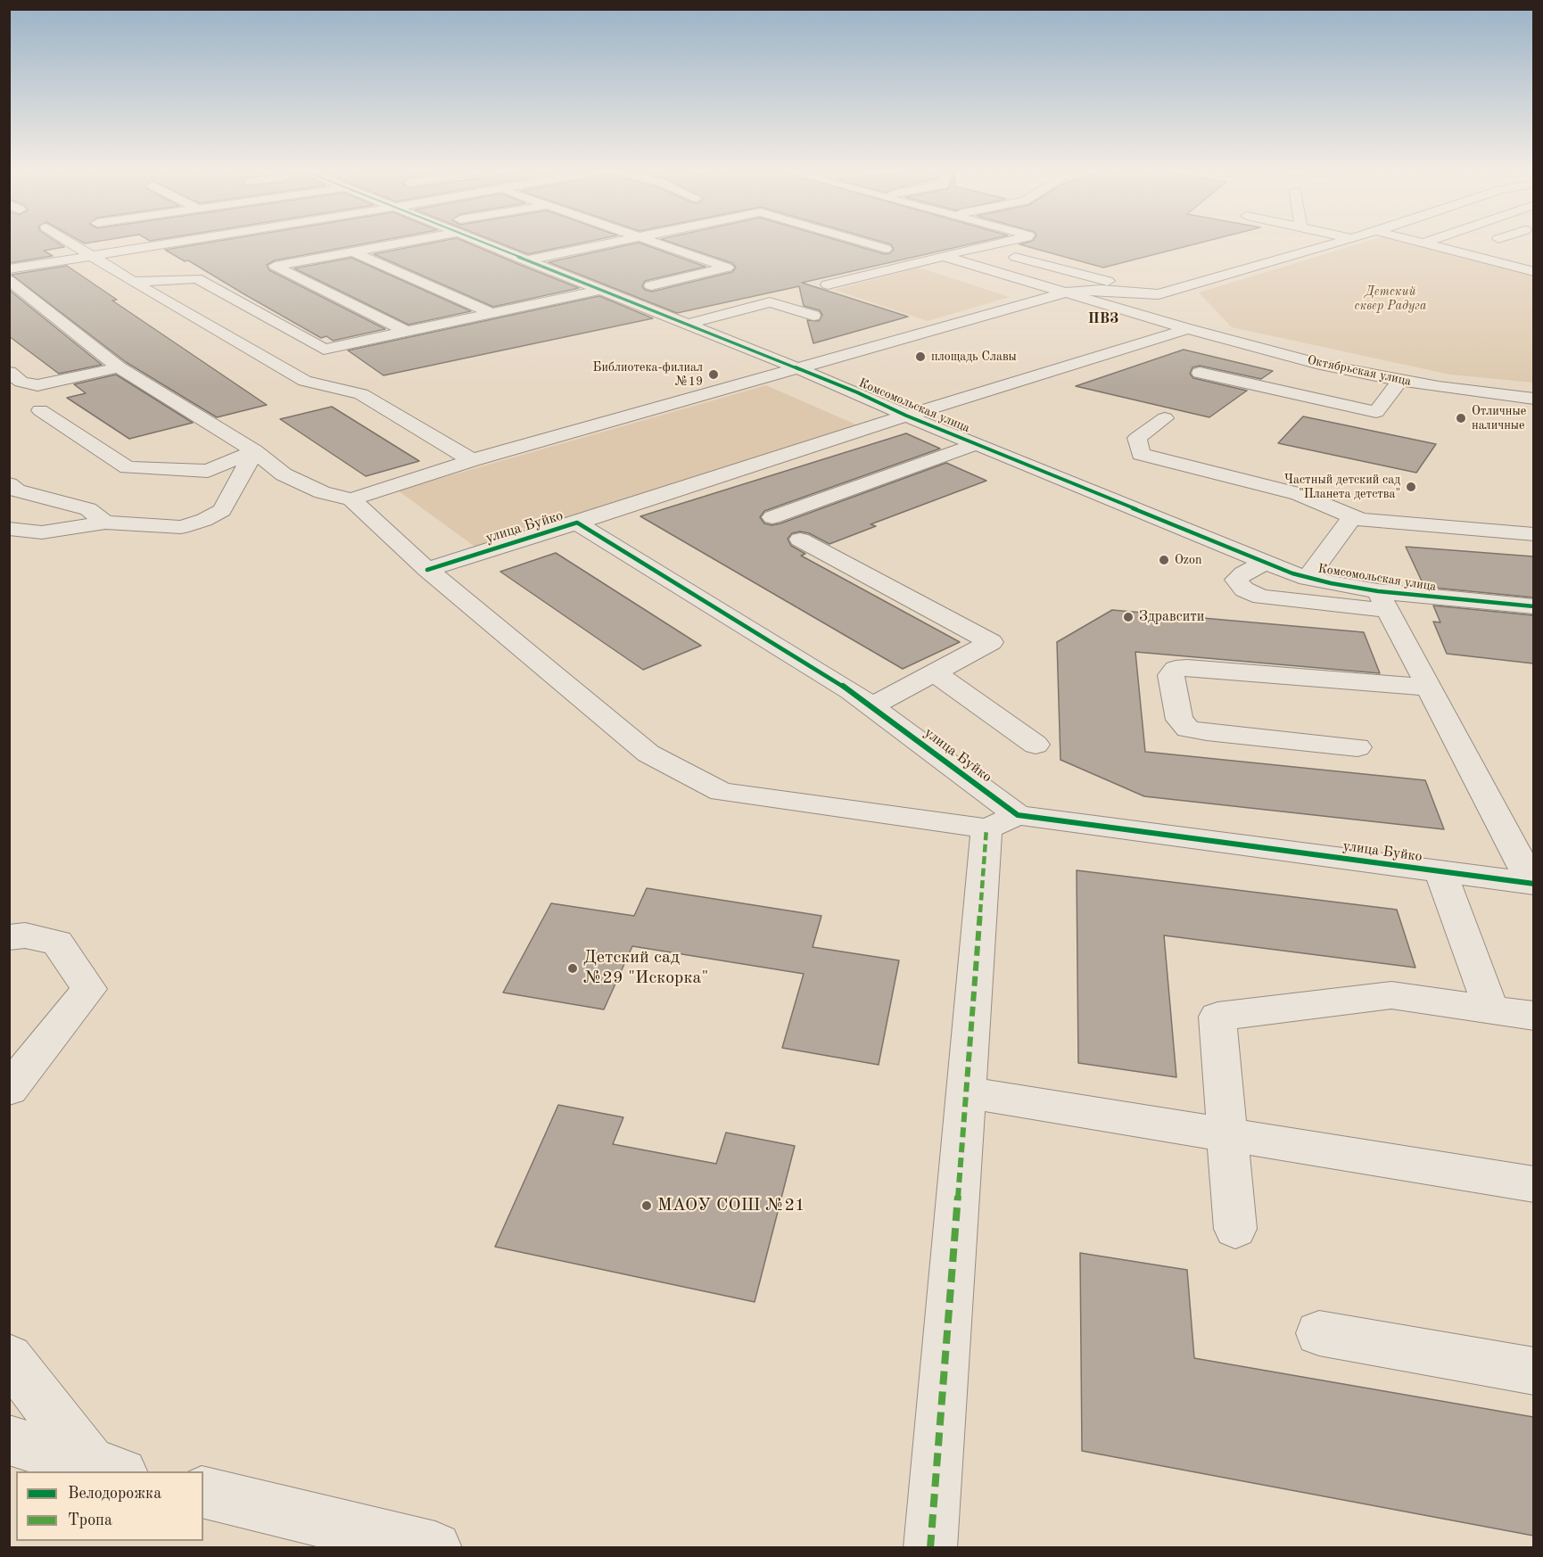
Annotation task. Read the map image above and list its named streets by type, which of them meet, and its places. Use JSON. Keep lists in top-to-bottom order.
{
  "streets": {
    "street": ["Октябрьская улица", "Комсомольская улица", "улица Буйко"]
  },
  "districts": ["ПВЗ"],
  "parks": ["Детский сквер Радуга"],
  "places": [
    "площадь Славы",
    "Библиотека-филиал №19",
    "Отличные наличные",
    "Частный детский сад \"Планета детства\"",
    "Ozon",
    "Здравсити",
    "Детский сад №29 \"Искорка\"",
    "МАОУ СОШ №21"
  ],
  "legend": ["Велодорожка", "Тропа"]
}
